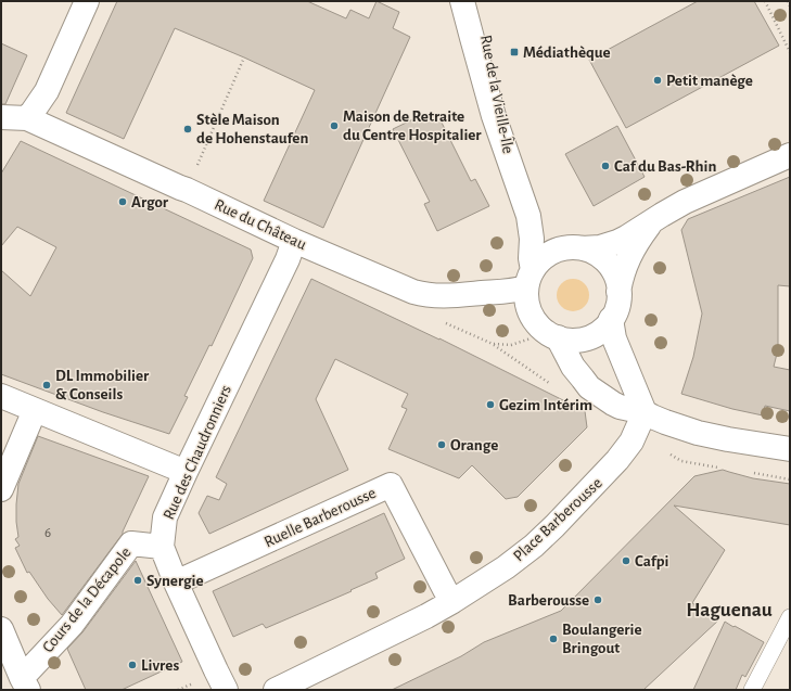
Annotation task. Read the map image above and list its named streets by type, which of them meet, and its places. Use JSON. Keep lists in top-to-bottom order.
{
  "streets": {
    "street": [
      "Rue de la Vieille-Île",
      "Rue du Château",
      "Rue des Chaudronniers",
      "Ruelle Barberousse",
      "Place Barberousse",
      "Cours de la Décapole"
    ]
  },
  "crossings": [
    ["Rue de la Vieille-Île", "Rue du Château"],
    ["Rue du Château", "Rue des Chaudronniers"],
    ["Rue des Chaudronniers", "Ruelle Barberousse"],
    ["Rue des Chaudronniers", "Cours de la Décapole"],
    ["Ruelle Barberousse", "Place Barberousse"]
  ],
  "districts": ["Haguenau"],
  "places": {
    "transit": ["Médiathèque"],
    "other": [
      "Petit manège",
      "Maison de Retraite du Centre Hospitalier",
      "Stèle Maison de Hohenstaufen",
      "Caf du Bas-Rhin",
      "Argor",
      "DL Immobilier & Conseils",
      "Gezim Intérim",
      "Orange",
      "Cafpi",
      "Synergie",
      "Barberousse",
      "Boulangerie Bringout",
      "Livres"
    ]
  },
  "house_numbers": ["6"]
}
